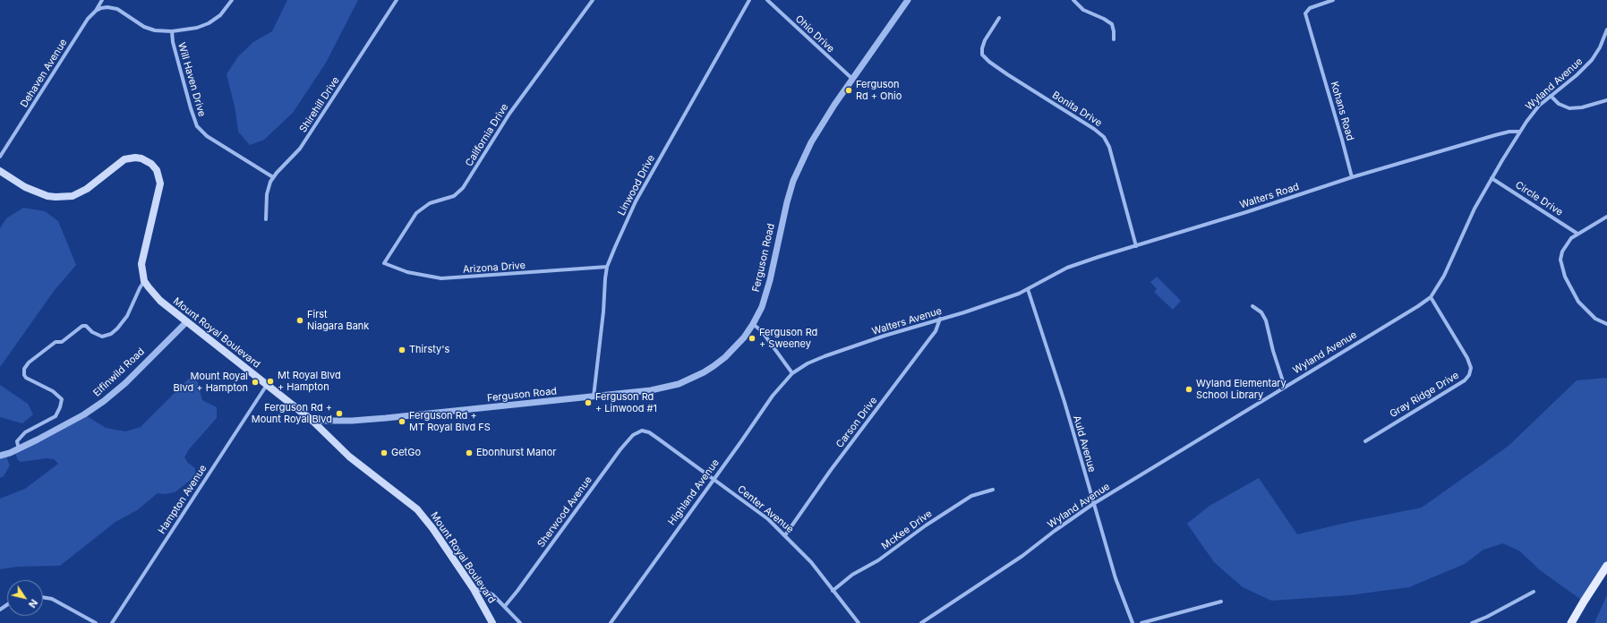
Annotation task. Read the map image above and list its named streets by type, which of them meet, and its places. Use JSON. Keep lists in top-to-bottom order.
{
  "streets": {
    "main road": ["Mount Royal Boulevard"],
    "street": [
      "Ohio Drive",
      "Dehaven Avenue",
      "Will Haven Drive",
      "Wyland Avenue",
      "Shirehill Drive",
      "Bonita Drive",
      "Kohans Road",
      "California Drive",
      "Linwood Drive",
      "Walters Road",
      "Circle Drive",
      "Ferguson Road",
      "Arizona Drive",
      "Walters Avenue",
      "Elfinwild Road",
      "Gray Ridge Drive",
      "Carson Drive",
      "Auld Avenue",
      "Highland Avenue",
      "Hampton Avenue",
      "Center Avenue",
      "Sherwood Avenue",
      "McKee Drive"
    ]
  },
  "crossings": [
    ["Ohio Drive", "Ferguson Road"],
    ["Will Haven Drive", "Shirehill Drive"],
    ["Wyland Avenue", "Walters Road"],
    ["Wyland Avenue", "Circle Drive"],
    ["Wyland Avenue", "Gray Ridge Drive"],
    ["Wyland Avenue", "Auld Avenue"],
    ["Bonita Drive", "Walters Road"],
    ["Kohans Road", "Walters Road"],
    ["California Drive", "Arizona Drive"],
    ["Linwood Drive", "Ferguson Road"],
    ["Linwood Drive", "Arizona Drive"],
    ["Walters Road", "Walters Avenue"],
    ["Walters Road", "Auld Avenue"],
    ["Ferguson Road", "Mount Royal Boulevard"],
    ["Walters Avenue", "Carson Drive"],
    ["Walters Avenue", "Auld Avenue"],
    ["Walters Avenue", "Highland Avenue"],
    ["Mount Royal Boulevard", "Elfinwild Road"],
    ["Mount Royal Boulevard", "Hampton Avenue"],
    ["Carson Drive", "Center Avenue"],
    ["Highland Avenue", "Center Avenue"],
    ["Center Avenue", "Sherwood Avenue"],
    ["Center Avenue", "McKee Drive"]
  ],
  "places": [
    "Ferguson Rd + Ohio",
    "First Niagara Bank",
    "Ferguson Rd + Sweeney",
    "Thirsty's",
    "Mt Royal Blvd + Hampton",
    "Mount Royal Blvd + Hampton",
    "Wyland Elementary School Library",
    "Ferguson Rd + Linwood #1",
    "Ferguson Rd + Mount Royal Blvd",
    "Ferguson Rd + MT Royal Blvd FS",
    "GetGo",
    "Ebonhurst Manor"
  ],
  "north": "bottom right"
}
